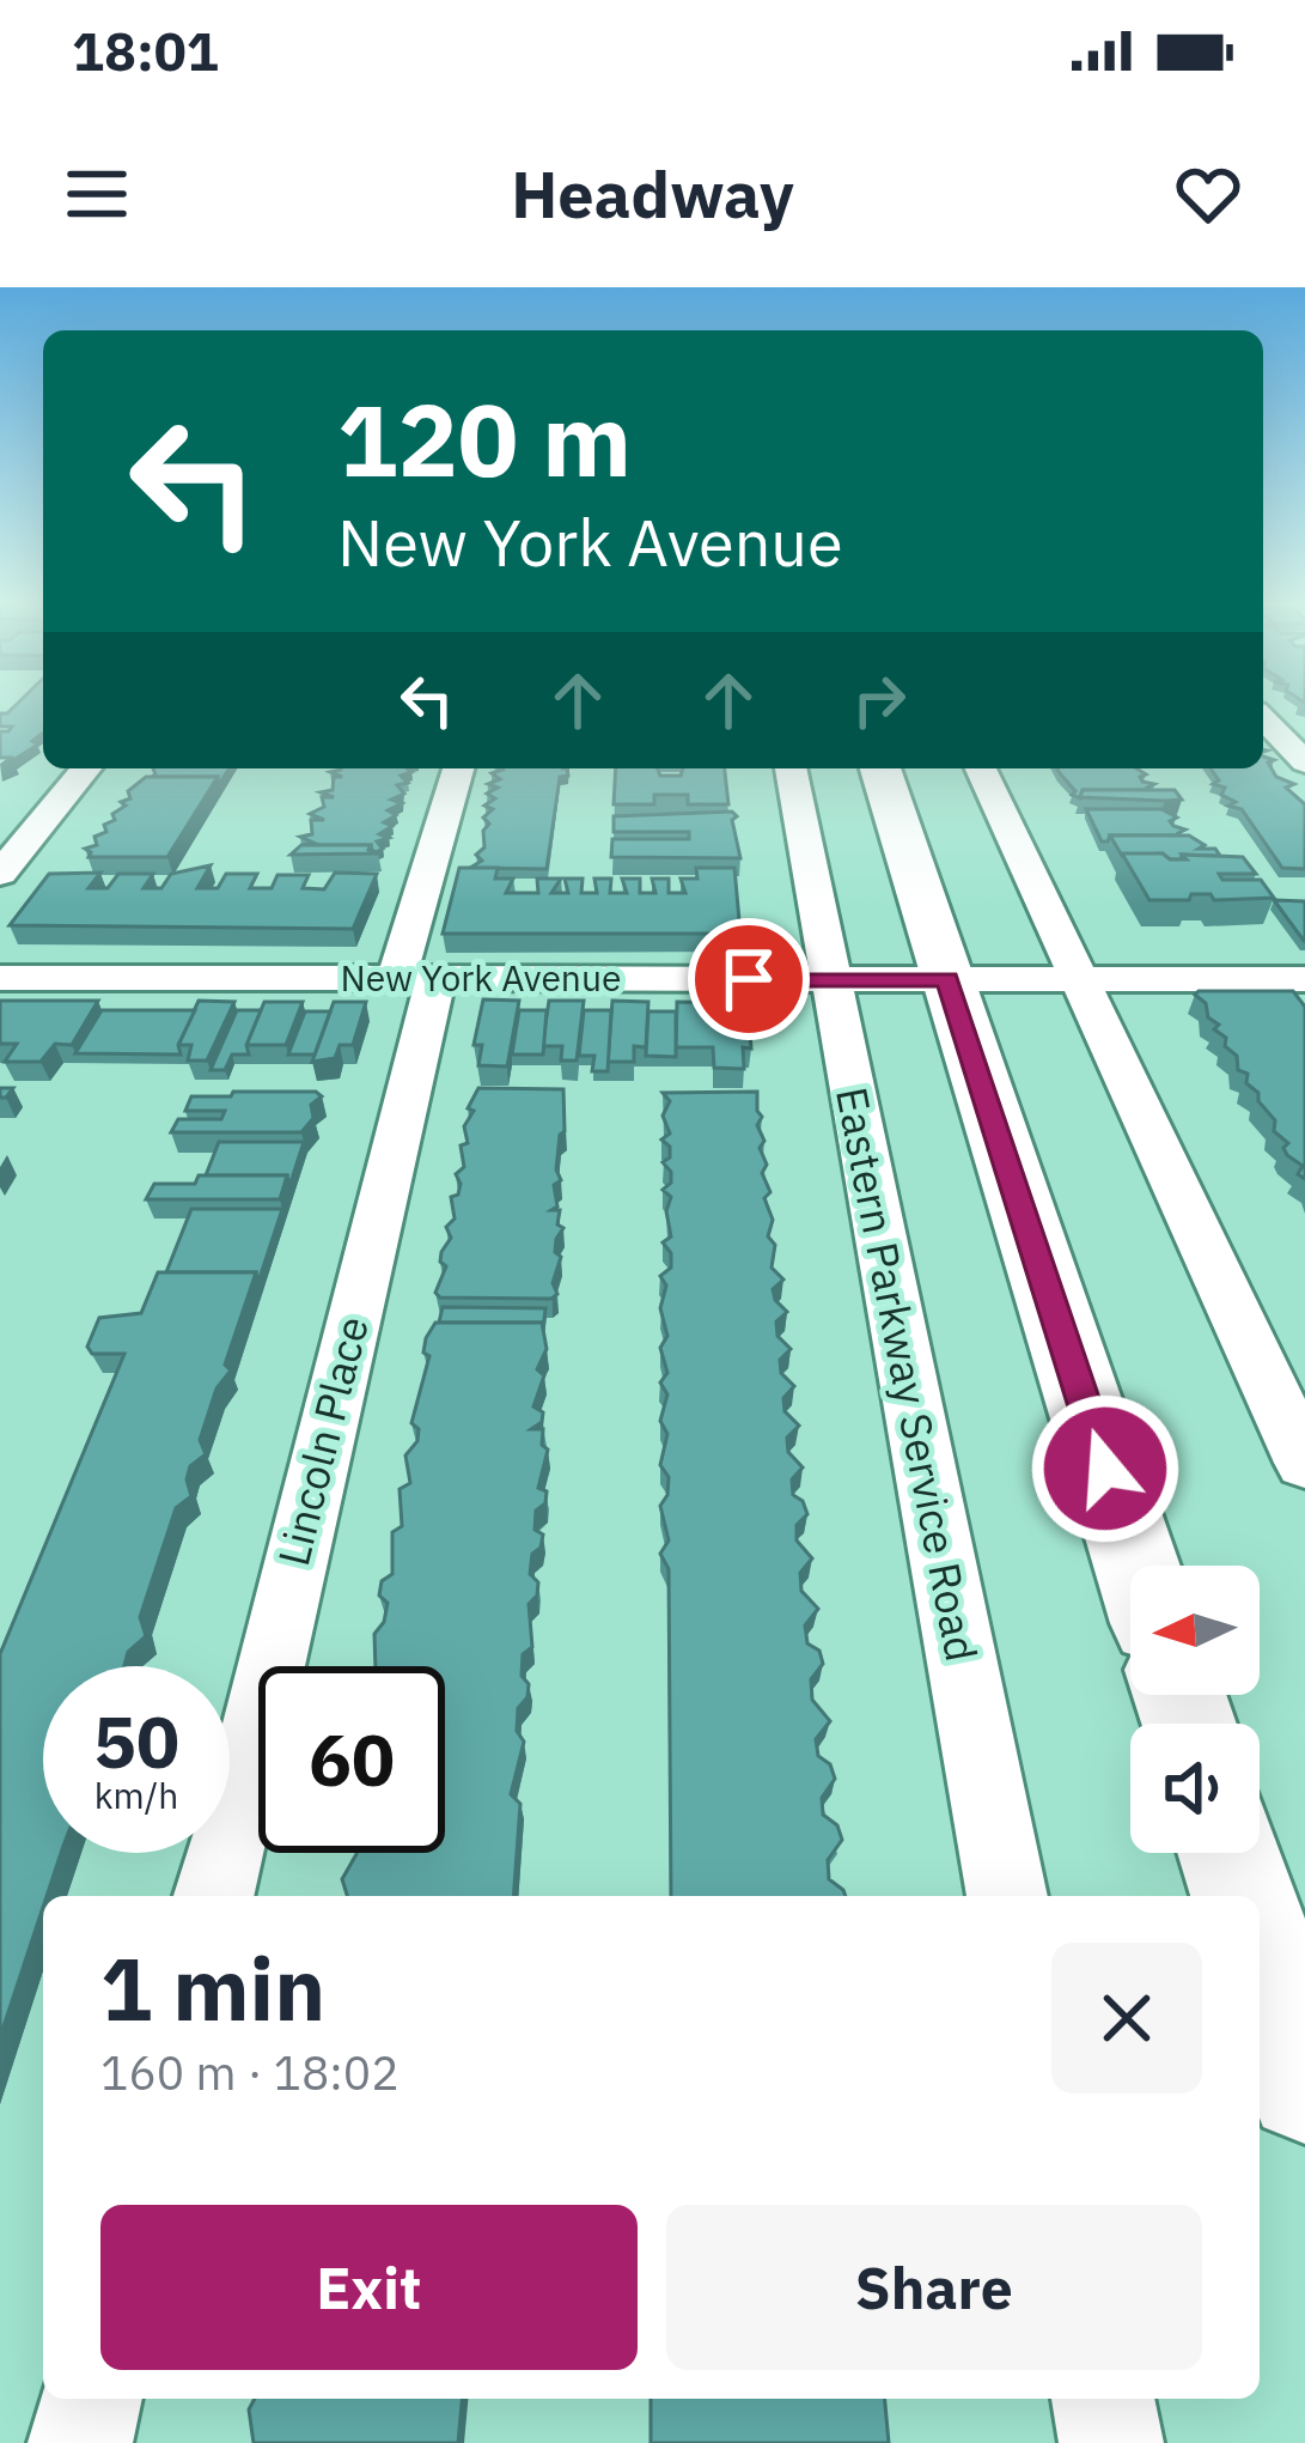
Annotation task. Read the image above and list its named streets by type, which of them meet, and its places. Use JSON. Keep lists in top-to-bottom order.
{
  "streets": {
    "street": ["New York Avenue", "Eastern Parkway Service Road", "Lincoln Place"]
  },
  "crossings": [
    ["New York Avenue", "Eastern Parkway Service Road"],
    ["New York Avenue", "Lincoln Place"]
  ],
  "north": "left",
  "page": {
    "status": "18:01",
    "header": "Headway",
    "turn": ["120 m", "New York Avenue"],
    "speed": "50 km/h",
    "limit": "60",
    "heading": ["1 min", "160 m · 18:02"],
    "buttons": ["Exit", "Share"]
  }
}
